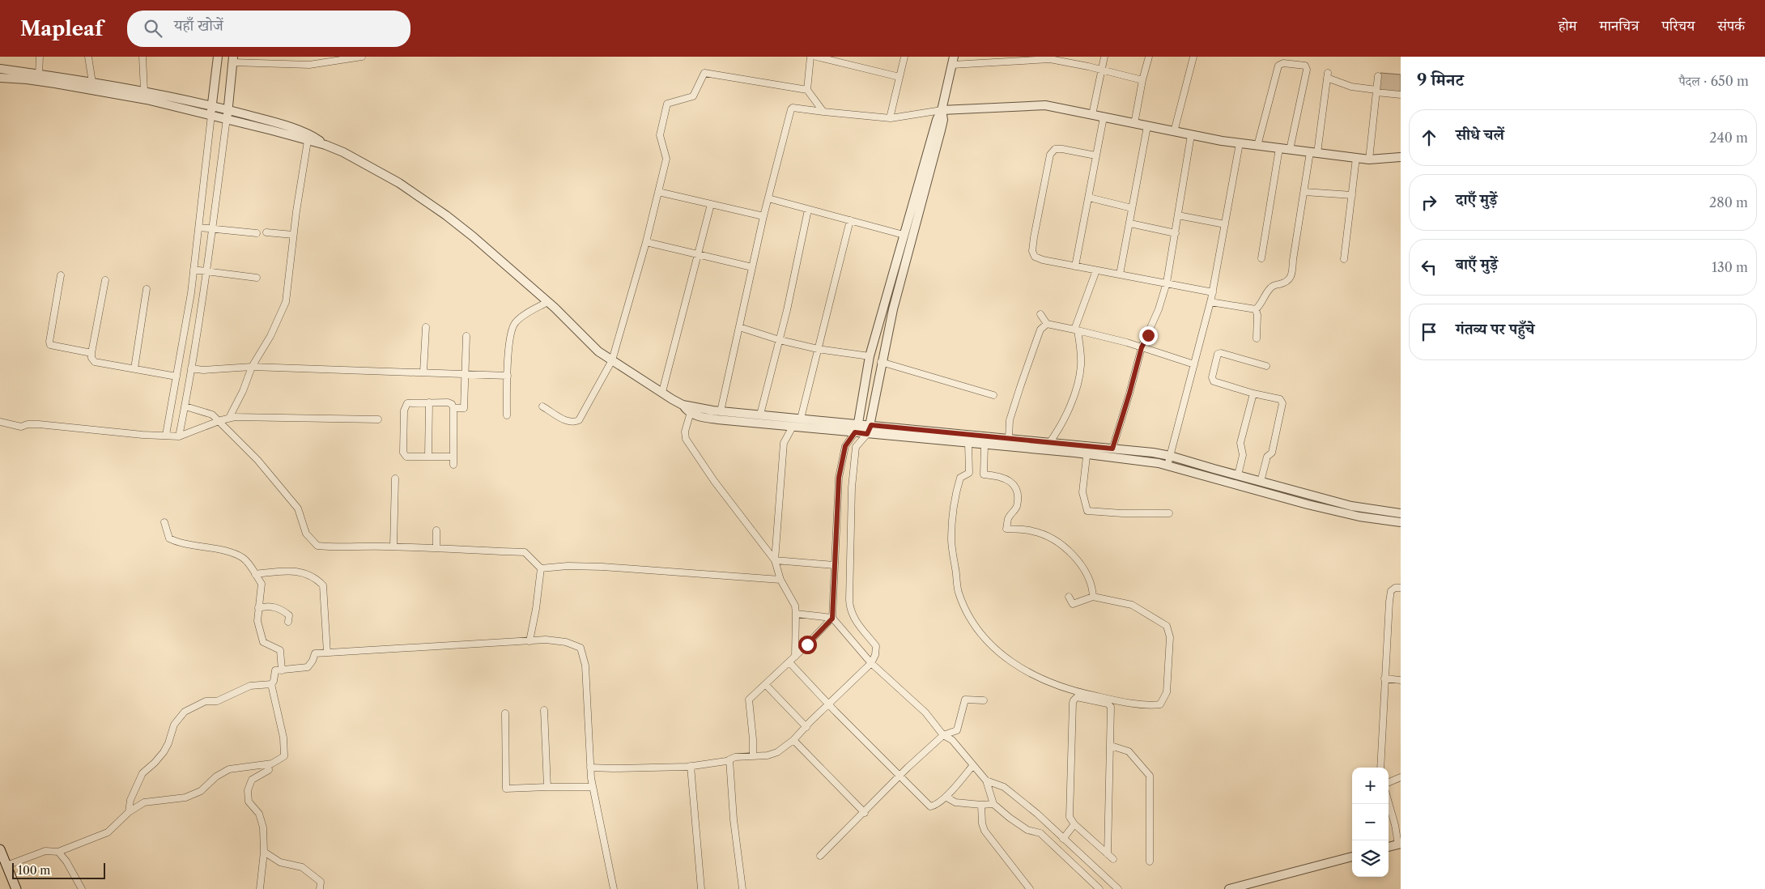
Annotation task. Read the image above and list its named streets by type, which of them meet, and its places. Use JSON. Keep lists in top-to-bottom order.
{
  "scale_bar": "100 m",
  "page": {
    "header": "Mapleaf",
    "search": "यहाँ खोजें",
    "nav": [
      "होम",
      "मानचित्र",
      "परिचय",
      "संपर्क"
    ],
    "heading": ["9 मिनट", "पैदल · 650 m"],
    "list": [
      ["सीधे चलें", "240 m"],
      ["दाएँ मुड़ें", "280 m"],
      ["बाएँ मुड़ें", "130 m"],
      "गंतव्य पर पहुँचे"
    ],
    "map_buttons": ["+", "−"],
    "scale": "100 m"
  }
}
